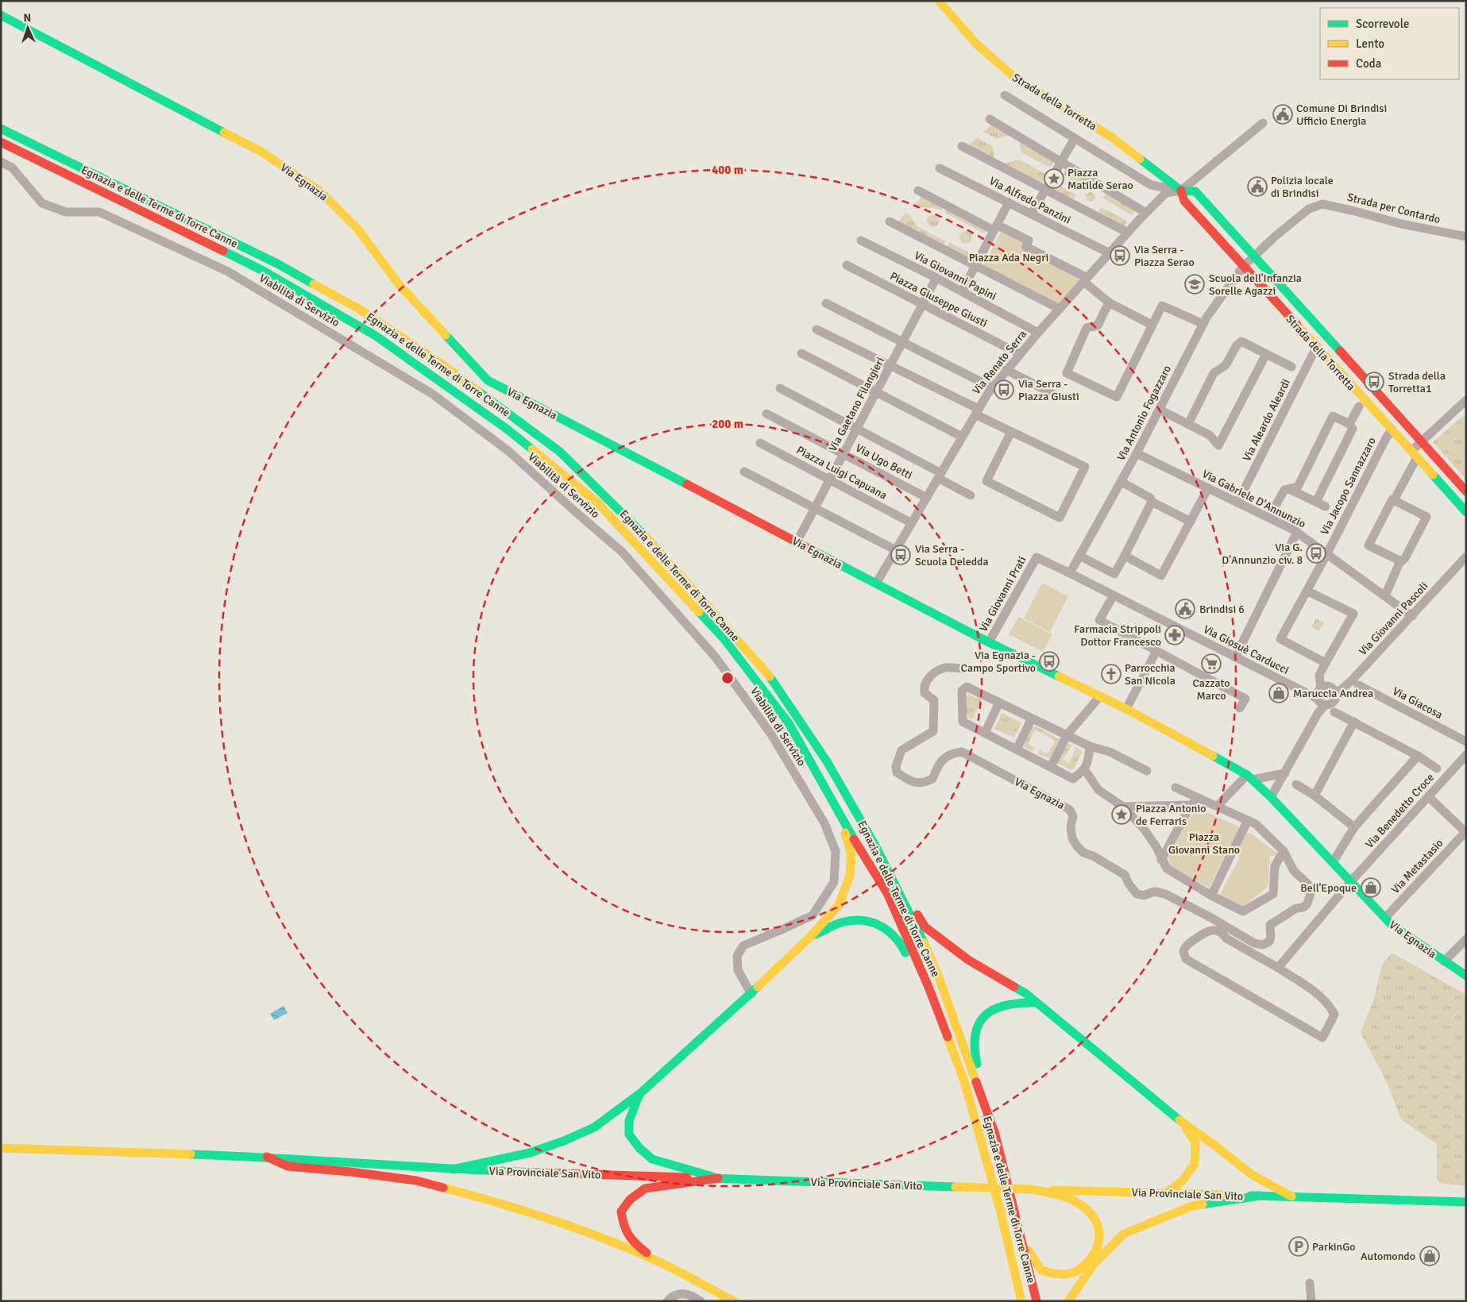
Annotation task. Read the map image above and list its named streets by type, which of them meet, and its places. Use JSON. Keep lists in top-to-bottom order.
{
  "streets": {
    "main road": [
      "Strada della Torretta",
      "Via Egnazia",
      "Egnazia e delle Terme di Torre Canne",
      "Via Provinciale San Vito"
    ],
    "street": [
      "Via Alfredo Panzini",
      "Strada per Contardo",
      "Via Giovanni Papini",
      "Piazza Giuseppe Giusti",
      "Viabilità di Servizio",
      "Via Renato Serra",
      "Via Gaetano Filangieri",
      "Via Antonio Fogazzaro",
      "Via Aleardo Aleardi",
      "Via Ugo Betti",
      "Piazza Luigi Capuana",
      "Via Jacopo Sannazzaro",
      "Via Gabriele D'Annunzio",
      "Via Giovanni Prati",
      "Via Giovanni Pascoli",
      "Via Giosuè Carducci",
      "Via Giacosa",
      "Via Benedetto Croce",
      "Via Metastasio"
    ]
  },
  "crossings": [
    ["Strada della Torretta", "Strada per Contardo"],
    ["Strada della Torretta", "Via Renato Serra"],
    ["Strada della Torretta", "Via Antonio Fogazzaro"],
    ["Strada della Torretta", "Via Aleardo Aleardi"],
    ["Strada della Torretta", "Via Jacopo Sannazzaro"],
    ["Via Egnazia", "Via Renato Serra"],
    ["Via Egnazia", "Via Gaetano Filangieri"],
    ["Via Egnazia", "Via Giovanni Prati"],
    ["Via Egnazia", "Via Benedetto Croce"],
    ["Via Egnazia", "Via Metastasio"],
    ["Via Alfredo Panzini", "Via Renato Serra"],
    ["Strada per Contardo", "Via Antonio Fogazzaro"],
    ["Via Giovanni Papini", "Via Renato Serra"],
    ["Via Giovanni Papini", "Via Gaetano Filangieri"],
    ["Piazza Giuseppe Giusti", "Via Renato Serra"],
    ["Piazza Giuseppe Giusti", "Via Gaetano Filangieri"],
    ["Via Renato Serra", "Via Ugo Betti"],
    ["Via Renato Serra", "Piazza Luigi Capuana"],
    ["Via Gaetano Filangieri", "Via Ugo Betti"],
    ["Via Gaetano Filangieri", "Piazza Luigi Capuana"],
    ["Via Antonio Fogazzaro", "Via Gabriele D'Annunzio"],
    ["Via Antonio Fogazzaro", "Via Giosuè Carducci"],
    ["Via Aleardo Aleardi", "Via Gabriele D'Annunzio"],
    ["Via Jacopo Sannazzaro", "Via Gabriele D'Annunzio"],
    ["Via Gabriele D'Annunzio", "Via Giovanni Pascoli"],
    ["Via Giovanni Prati", "Via Giosuè Carducci"],
    ["Via Giovanni Pascoli", "Via Giosuè Carducci"]
  ],
  "parks": ["Piazza Ada Negri", "Piazza Giovanni Stano"],
  "places": {
    "public building": ["Comune Di Brindisi Ufficio Energia", "Polizia locale di Brindisi", "Brindisi 6"],
    "place": ["Piazza Matilde Serao", "Piazza Antonio de Ferraris"],
    "bus stop": [
      "Via Serra - Piazza Serao",
      "Strada della Torretta1",
      "Via Serra - Piazza Giusti",
      "Via G. D'Annunzio civ. 8",
      "Via Serra - Scuola Deledda",
      "Via Egnazia - Campo Sportivo"
    ],
    "school or university": ["Scuola dell'Infanzia Sorelle Agazzi"],
    "pharmacy": ["Farmacia Strippoli Dottor Francesco"],
    "supermarket": ["Cazzato Marco"],
    "church": ["Parrocchia San Nicola"],
    "shop": ["Maruccia Andrea", "Bell'Epoque", "Automondo"],
    "parking": ["ParkinGo"]
  },
  "legend": ["Scorrevole", "Lento", "Coda"],
  "north": "top",
  "rings": ["400 m", "200 m"]
}
